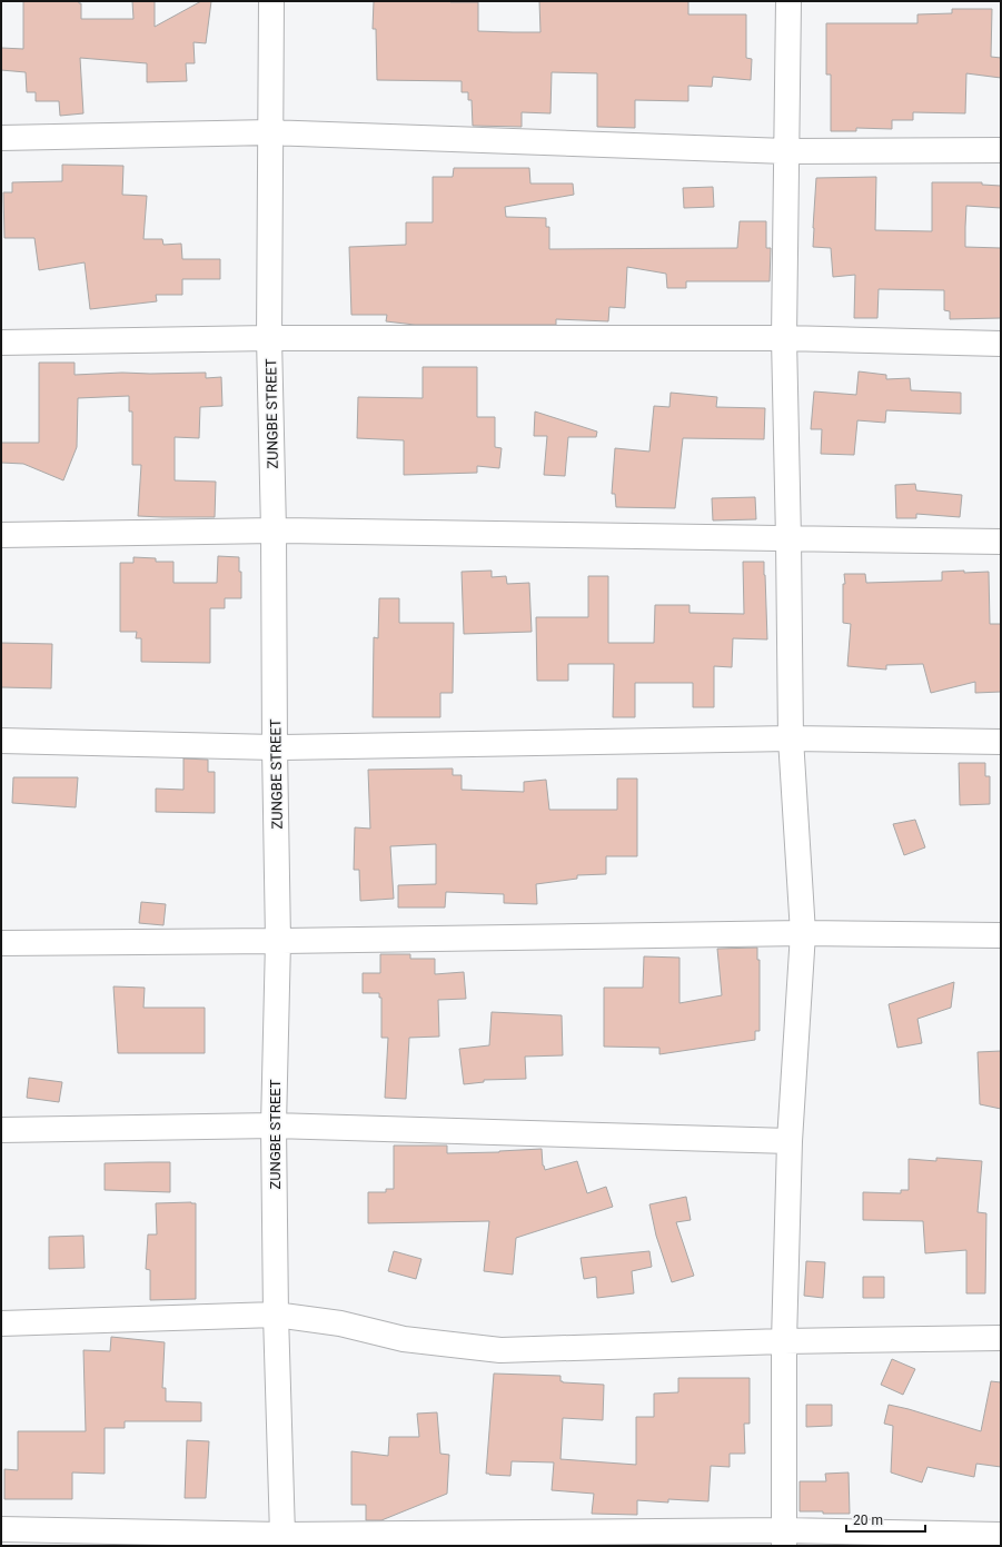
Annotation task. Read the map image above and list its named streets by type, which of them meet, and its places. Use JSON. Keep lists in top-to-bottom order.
{
  "streets": {
    "street": ["ZUNGBE STREET"]
  },
  "scale_bar": "20 m"
}
